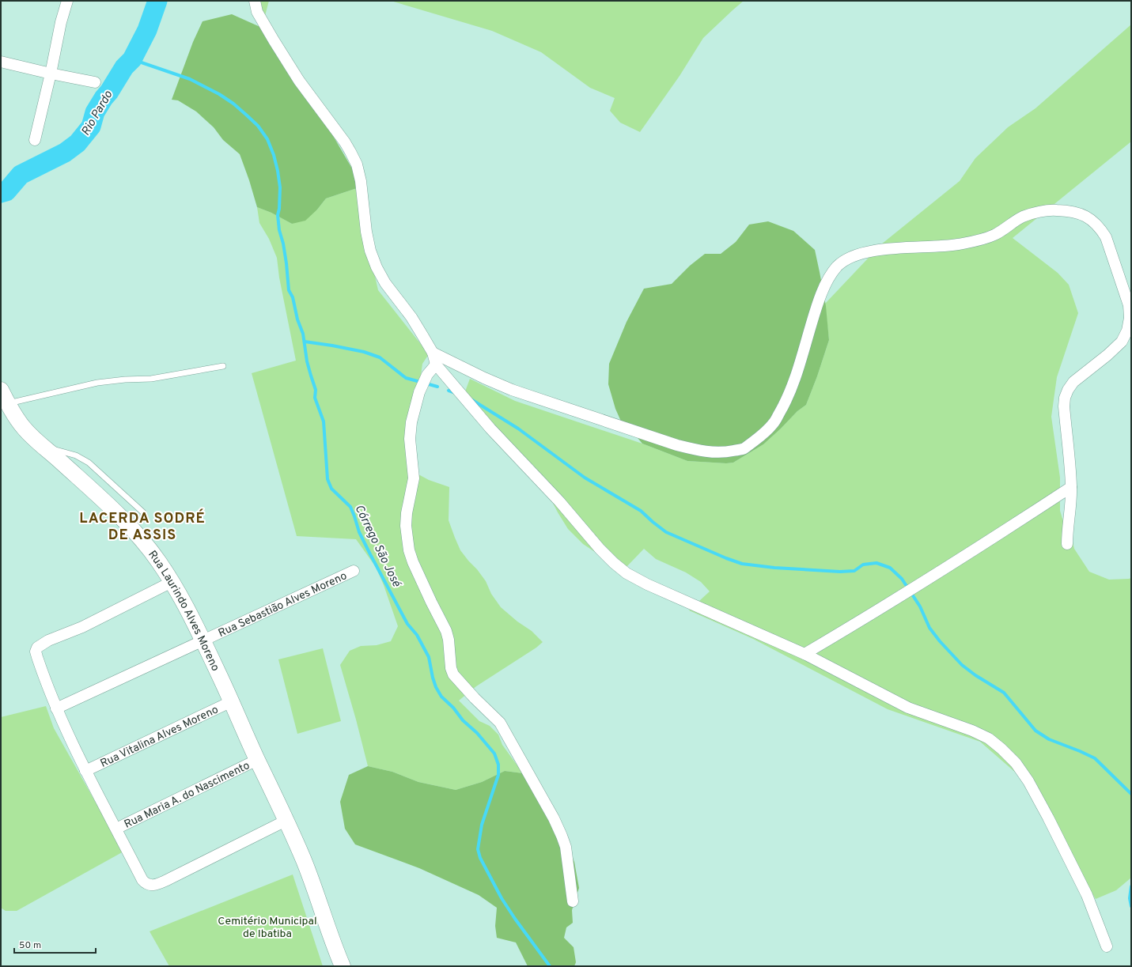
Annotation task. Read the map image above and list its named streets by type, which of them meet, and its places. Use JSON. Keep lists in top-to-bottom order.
{
  "streets": {
    "street": [
      "Rua Sebastião Alves Moreno",
      "Rua Laurindo Alves Moreno",
      "Rua Vitalina Alves Moreno",
      "Rua Maria A. do Nascimento"
    ]
  },
  "crossings": [
    ["Rua Sebastião Alves Moreno", "Rua Laurindo Alves Moreno"],
    ["Rua Laurindo Alves Moreno", "Rua Vitalina Alves Moreno"],
    ["Rua Laurindo Alves Moreno", "Rua Maria A. do Nascimento"]
  ],
  "districts": ["LACERDA SODRÉ DE ASSIS"],
  "water": ["Rio Pardo", "Córrego São José"],
  "parks": ["Cemitério Municipal de Ibatiba"],
  "scale_bar": "50 m"
}
